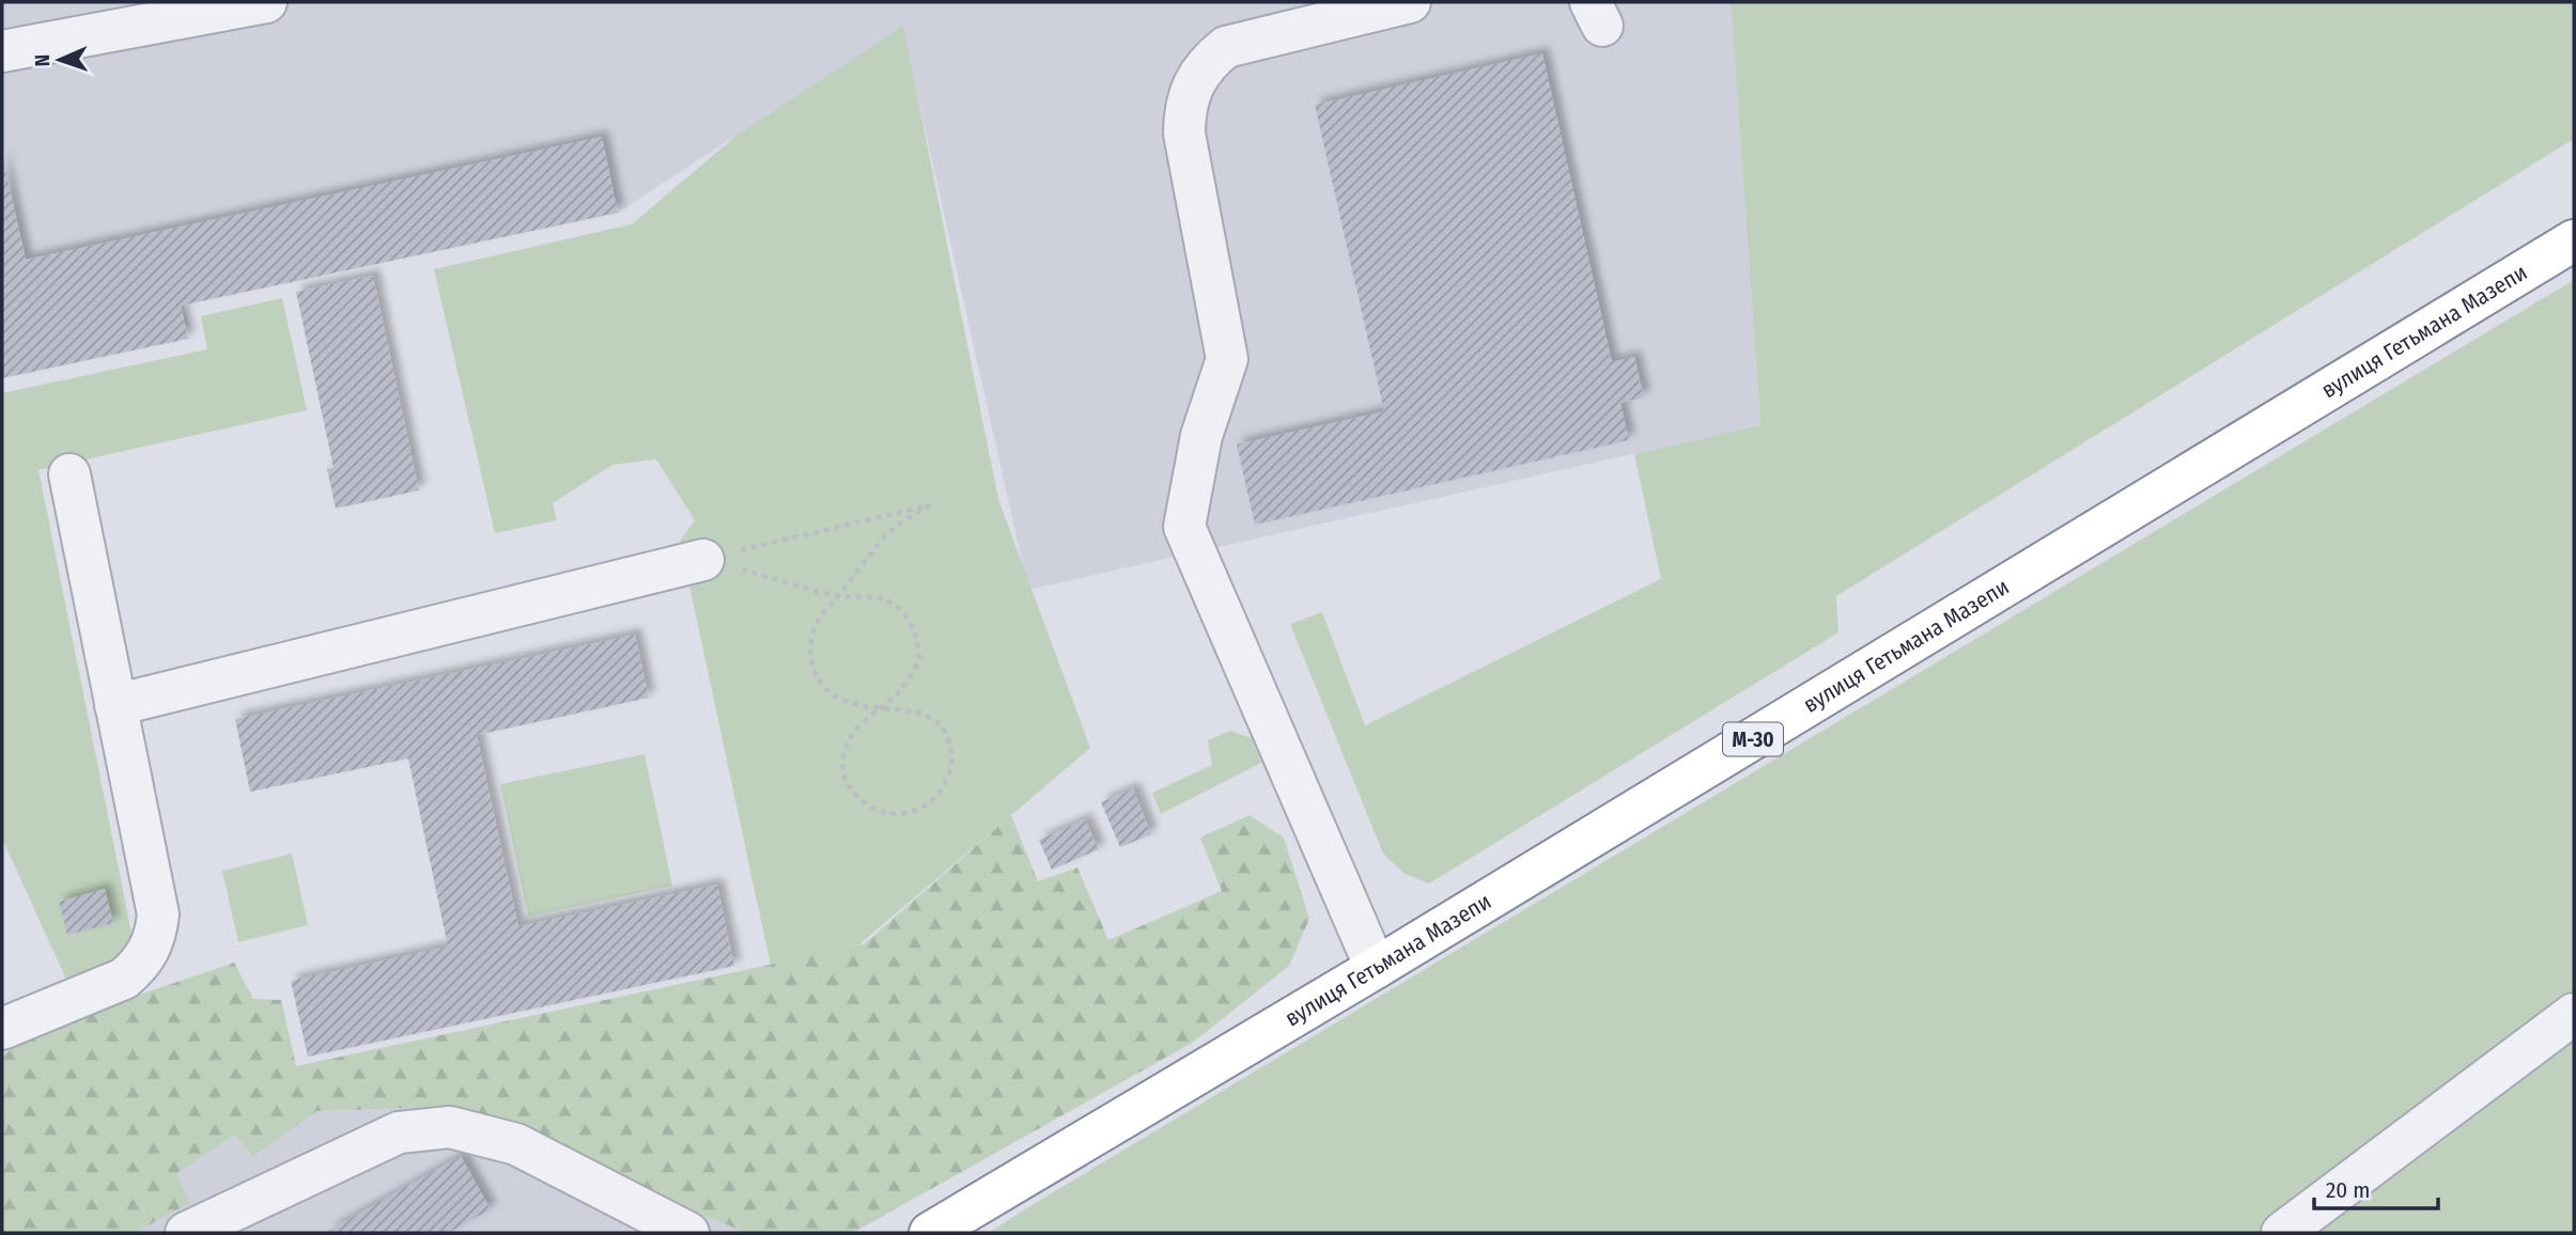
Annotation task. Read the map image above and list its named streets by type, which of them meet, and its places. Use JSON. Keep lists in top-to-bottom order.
{
  "streets": {
    "highway": ["вулиця Гетьмана Мазепи", "М-30"]
  },
  "scale_bar": "20 m",
  "north": "left"
}
